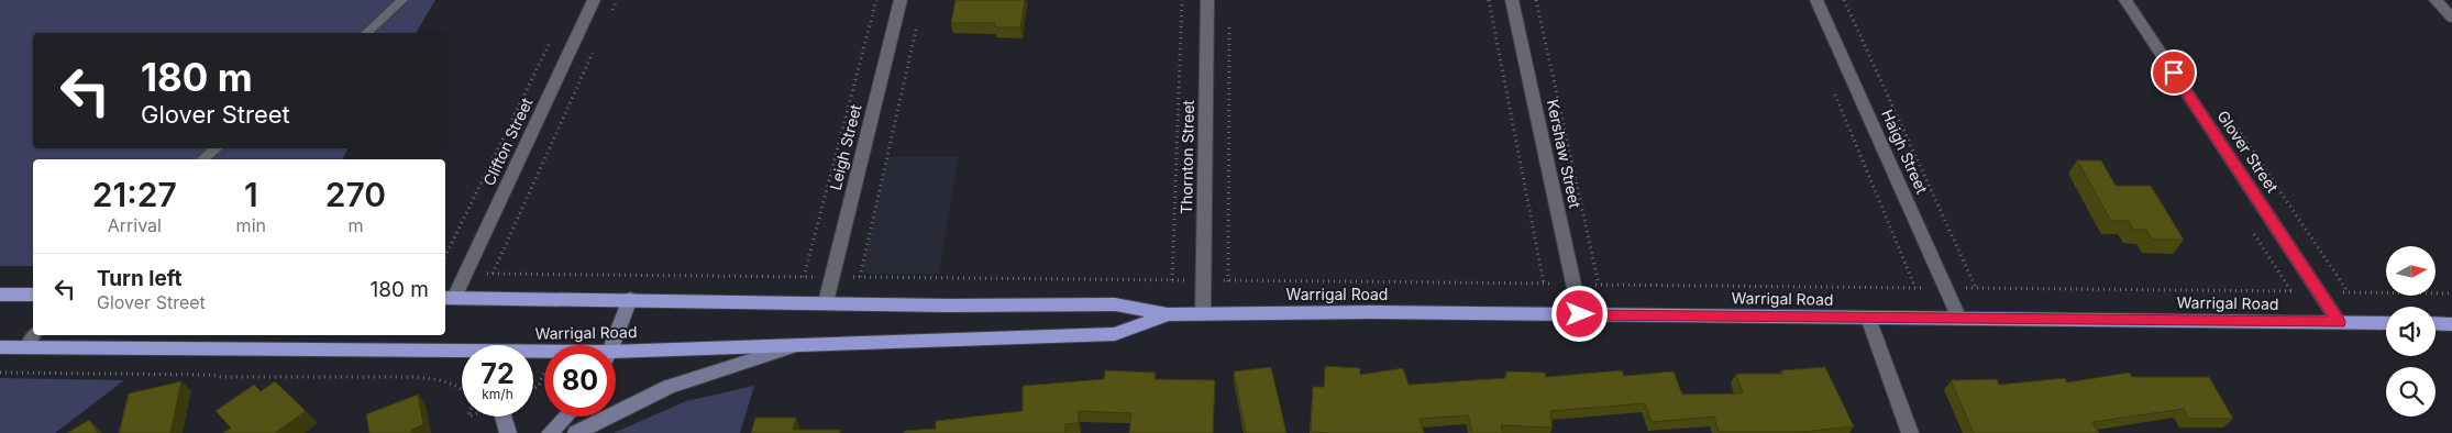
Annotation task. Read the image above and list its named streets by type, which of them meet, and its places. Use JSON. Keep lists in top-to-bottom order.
{
  "streets": {
    "highway": ["Warrigal Road"],
    "street": [
      "Clifton Street",
      "Leigh Street",
      "Haigh Street",
      "Glover Street",
      "Kershaw Street",
      "Thornton Street"
    ]
  },
  "crossings": [
    ["Clifton Street", "Warrigal Road"],
    ["Leigh Street", "Warrigal Road"],
    ["Haigh Street", "Warrigal Road"],
    ["Glover Street", "Warrigal Road"],
    ["Kershaw Street", "Warrigal Road"],
    ["Thornton Street", "Warrigal Road"]
  ],
  "north": "right",
  "page": {
    "turn": ["180 m", "Glover Street"],
    "eta": [
      "21:27",
      "Arrival",
      "1",
      "min",
      "270",
      "m"
    ],
    "list": [
      {
        "name": "Turn left",
        "note": "Glover Street",
        "value": "180 m"
      }
    ],
    "speed": "72 km/h",
    "limit": "80"
  }
}
